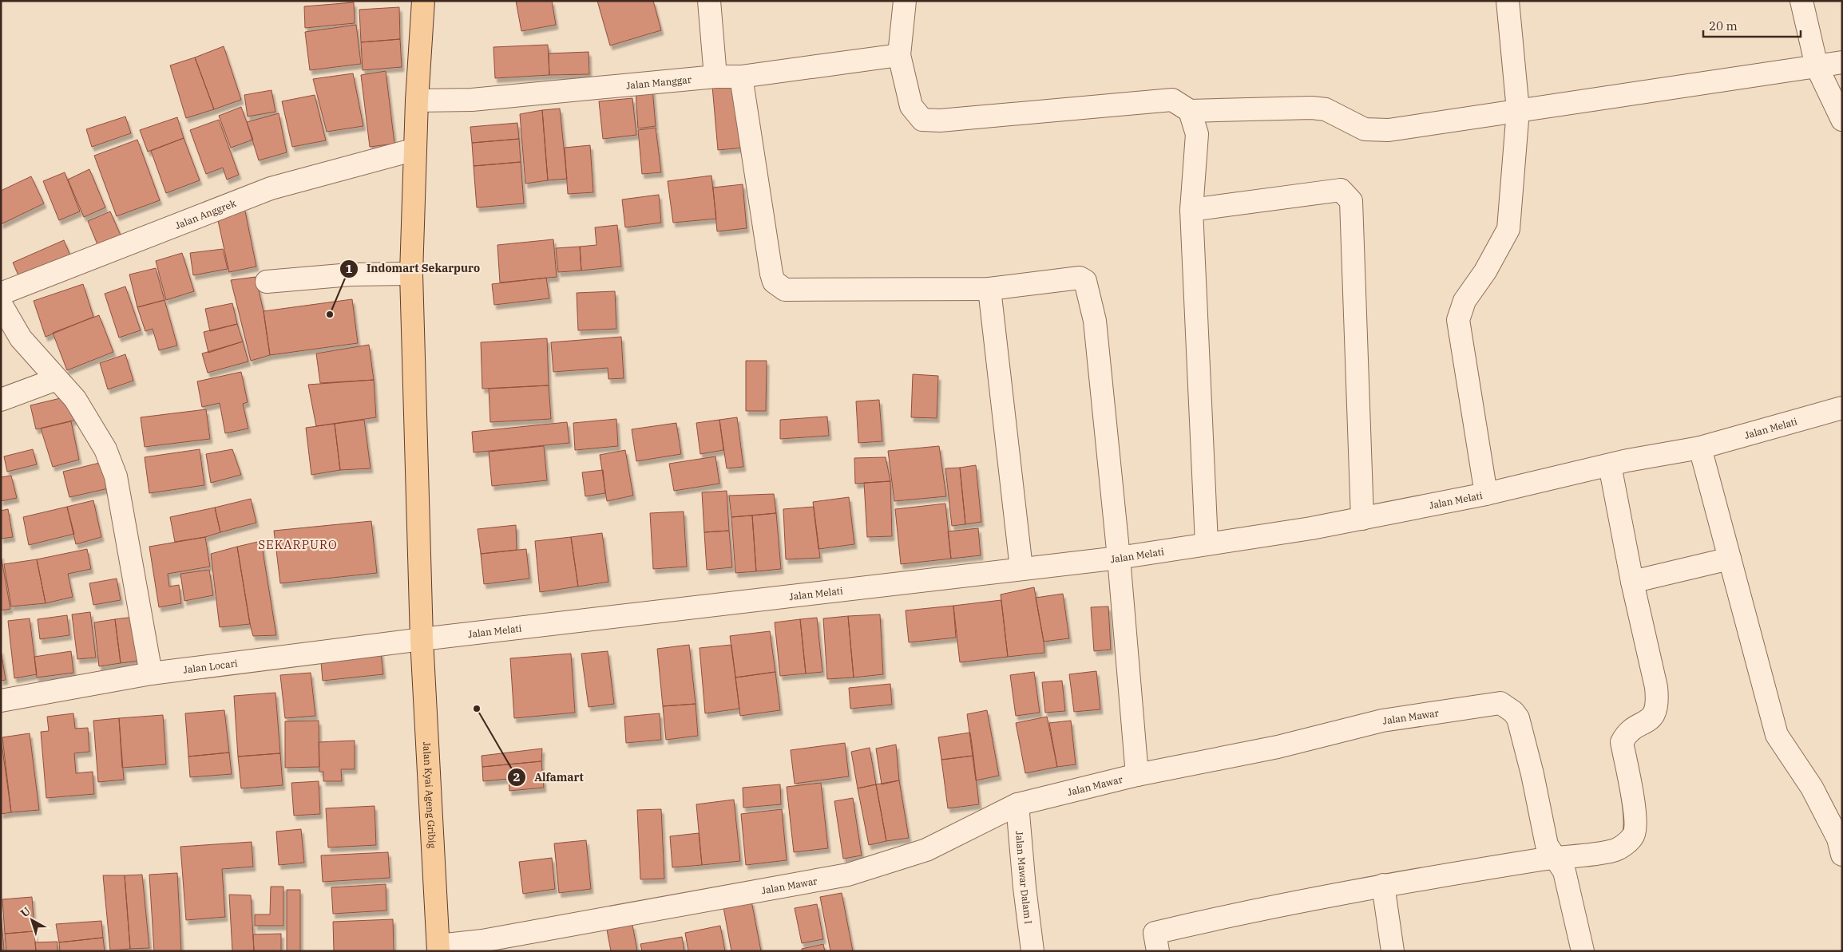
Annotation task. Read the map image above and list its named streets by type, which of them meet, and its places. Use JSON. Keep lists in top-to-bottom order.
{
  "streets": {
    "main road": ["Jalan Kyai Ageng Gribig"],
    "street": [
      "Jalan Manggar",
      "Jalan Anggrek",
      "Jalan Melati",
      "Jalan Locari",
      "Jalan Mawar",
      "Jalan Mawar Dalam I"
    ]
  },
  "crossings": [
    ["Jalan Manggar", "Jalan Kyai Ageng Gribig"],
    ["Jalan Anggrek", "Jalan Kyai Ageng Gribig"],
    ["Jalan Melati", "Jalan Locari"],
    ["Jalan Melati", "Jalan Kyai Ageng Gribig"],
    ["Jalan Locari", "Jalan Kyai Ageng Gribig"],
    ["Jalan Mawar", "Jalan Kyai Ageng Gribig"],
    ["Jalan Mawar", "Jalan Mawar Dalam I"]
  ],
  "districts": ["SEKARPURO"],
  "places": ["Indomart Sekarpuro", "Alfamart"],
  "scale_bar": "20 m",
  "north": "top left"
}
